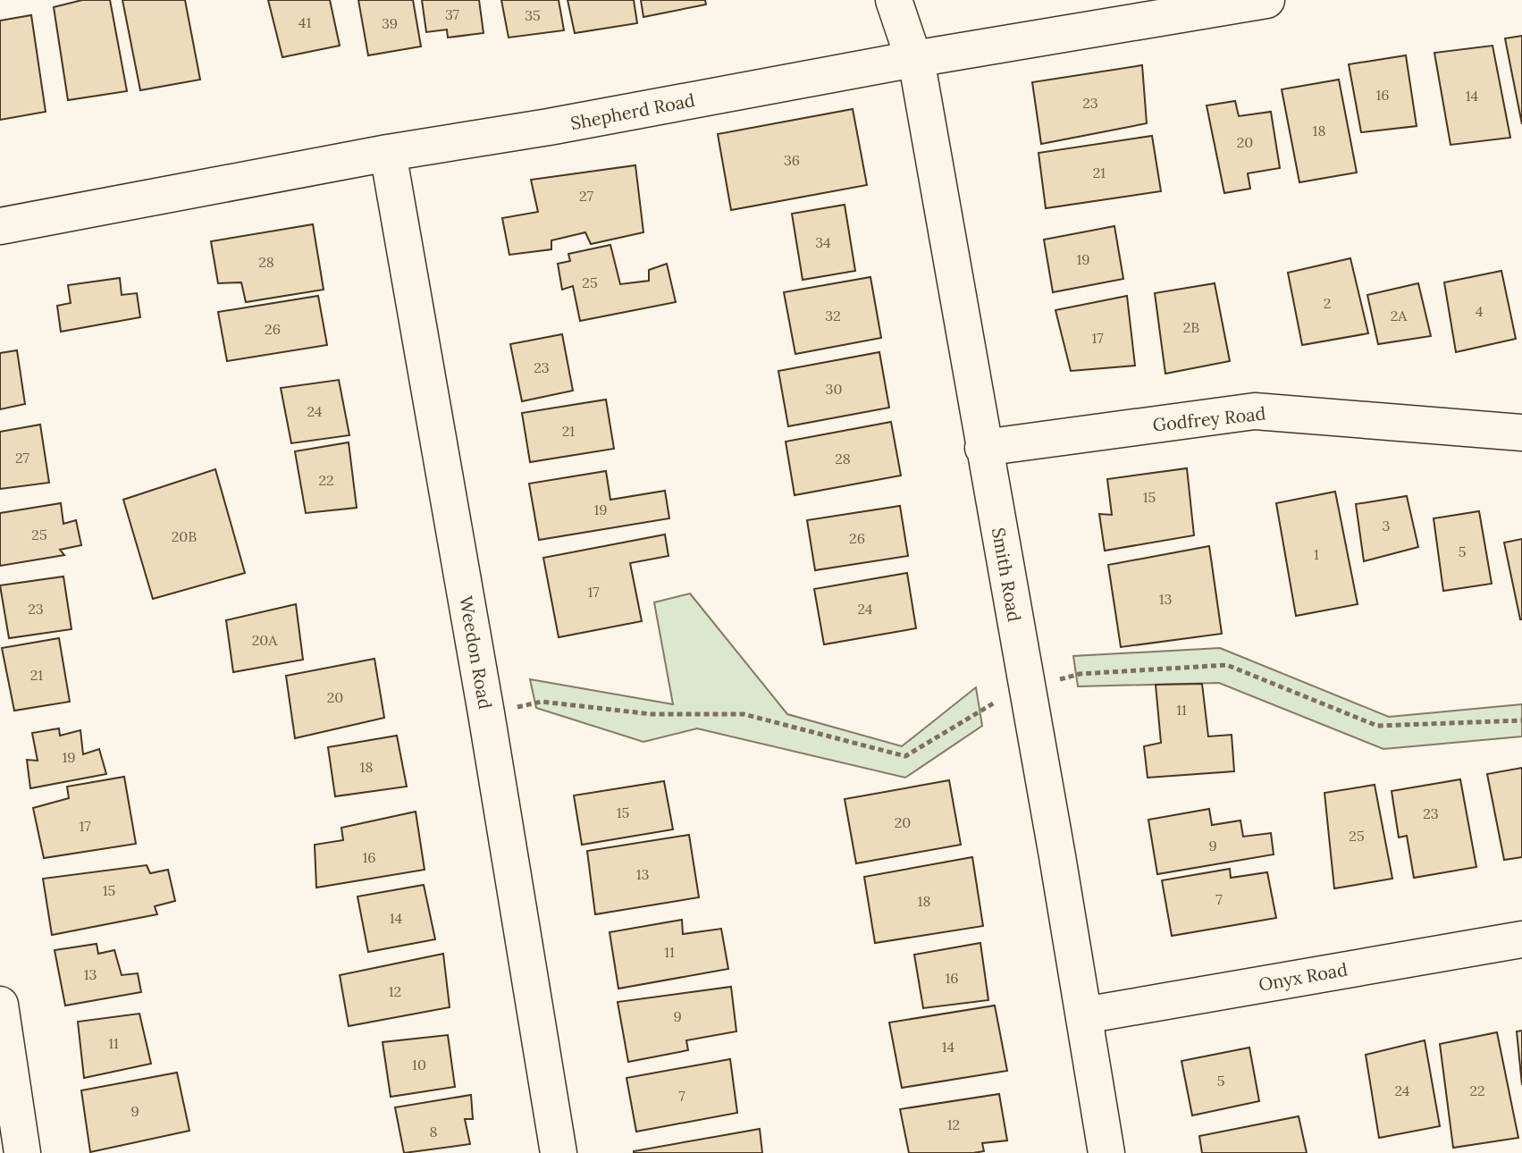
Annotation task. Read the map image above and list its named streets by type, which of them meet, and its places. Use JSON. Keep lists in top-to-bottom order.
{
  "streets": {
    "street": [
      "Shepherd Road",
      "Godfrey Road",
      "Smith Road",
      "Weedon Road",
      "Onyx Road"
    ]
  },
  "crossings": [
    ["Shepherd Road", "Smith Road"],
    ["Shepherd Road", "Weedon Road"],
    ["Godfrey Road", "Smith Road"],
    ["Smith Road", "Onyx Road"]
  ],
  "house_numbers": [
    "37",
    "35",
    "41",
    "39",
    "16",
    "14",
    "23",
    "18",
    "20",
    "36",
    "21",
    "27",
    "34",
    "19",
    "28",
    "25",
    "2",
    "4",
    "32",
    "2A",
    "2B",
    "26",
    "17",
    "23",
    "30",
    "24",
    "21",
    "27",
    "28",
    "22",
    "15",
    "19",
    "3",
    "25",
    "20B",
    "26",
    "5",
    "1",
    "17",
    "13",
    "23",
    "24",
    "20A",
    "21",
    "20",
    "11",
    "19",
    "18",
    "15",
    "23",
    "20",
    "17",
    "25",
    "9",
    "16",
    "13",
    "15",
    "7",
    "18",
    "14",
    "11",
    "13",
    "16",
    "12",
    "9",
    "11",
    "14",
    "10",
    "5",
    "24",
    "22",
    "7",
    "9",
    "12",
    "8"
  ]
}
